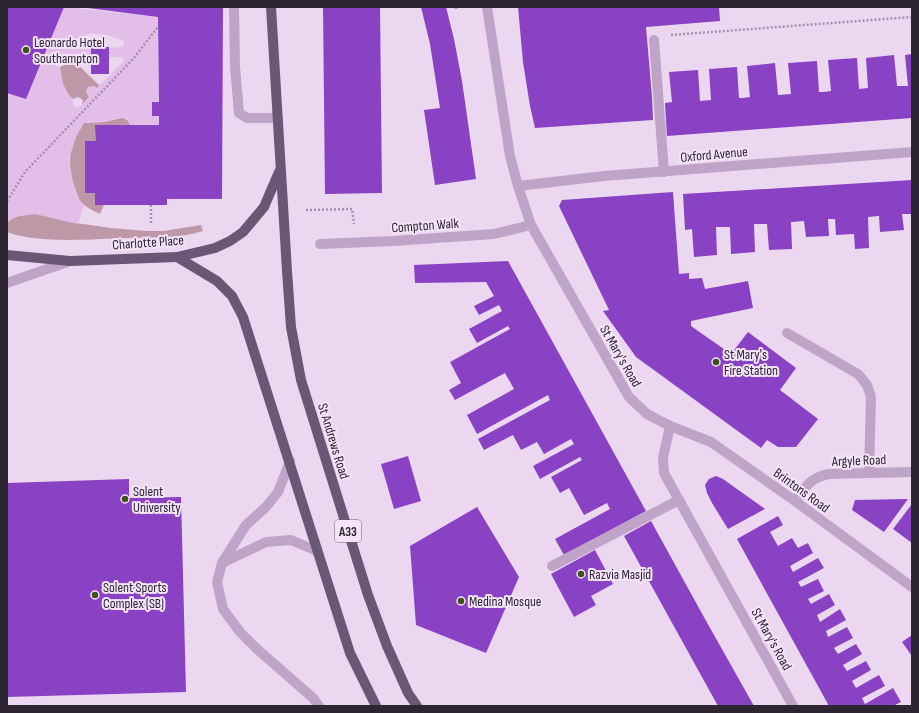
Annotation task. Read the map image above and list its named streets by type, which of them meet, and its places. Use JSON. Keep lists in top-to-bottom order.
{
  "streets": {
    "main road": ["Charlotte Place", "St Andrews Road", "A33"],
    "street": [
      "Oxford Avenue",
      "Compton Walk",
      "St Mary's Road",
      "Argyle Road",
      "Brintons Road"
    ]
  },
  "crossings": [
    ["Oxford Avenue", "St Mary's Road"],
    ["Compton Walk", "St Mary's Road"],
    ["Charlotte Place", "St Andrews Road"],
    ["Charlotte Place", "A33"],
    ["St Mary's Road", "Brintons Road"],
    ["Argyle Road", "Brintons Road"]
  ],
  "places": [
    "Leonardo Hotel Southampton",
    "St Mary's Fire Station",
    "Solent University",
    "Razvia Masjid",
    "Solent Sports Complex (SB)",
    "Medina Mosque"
  ]
}
